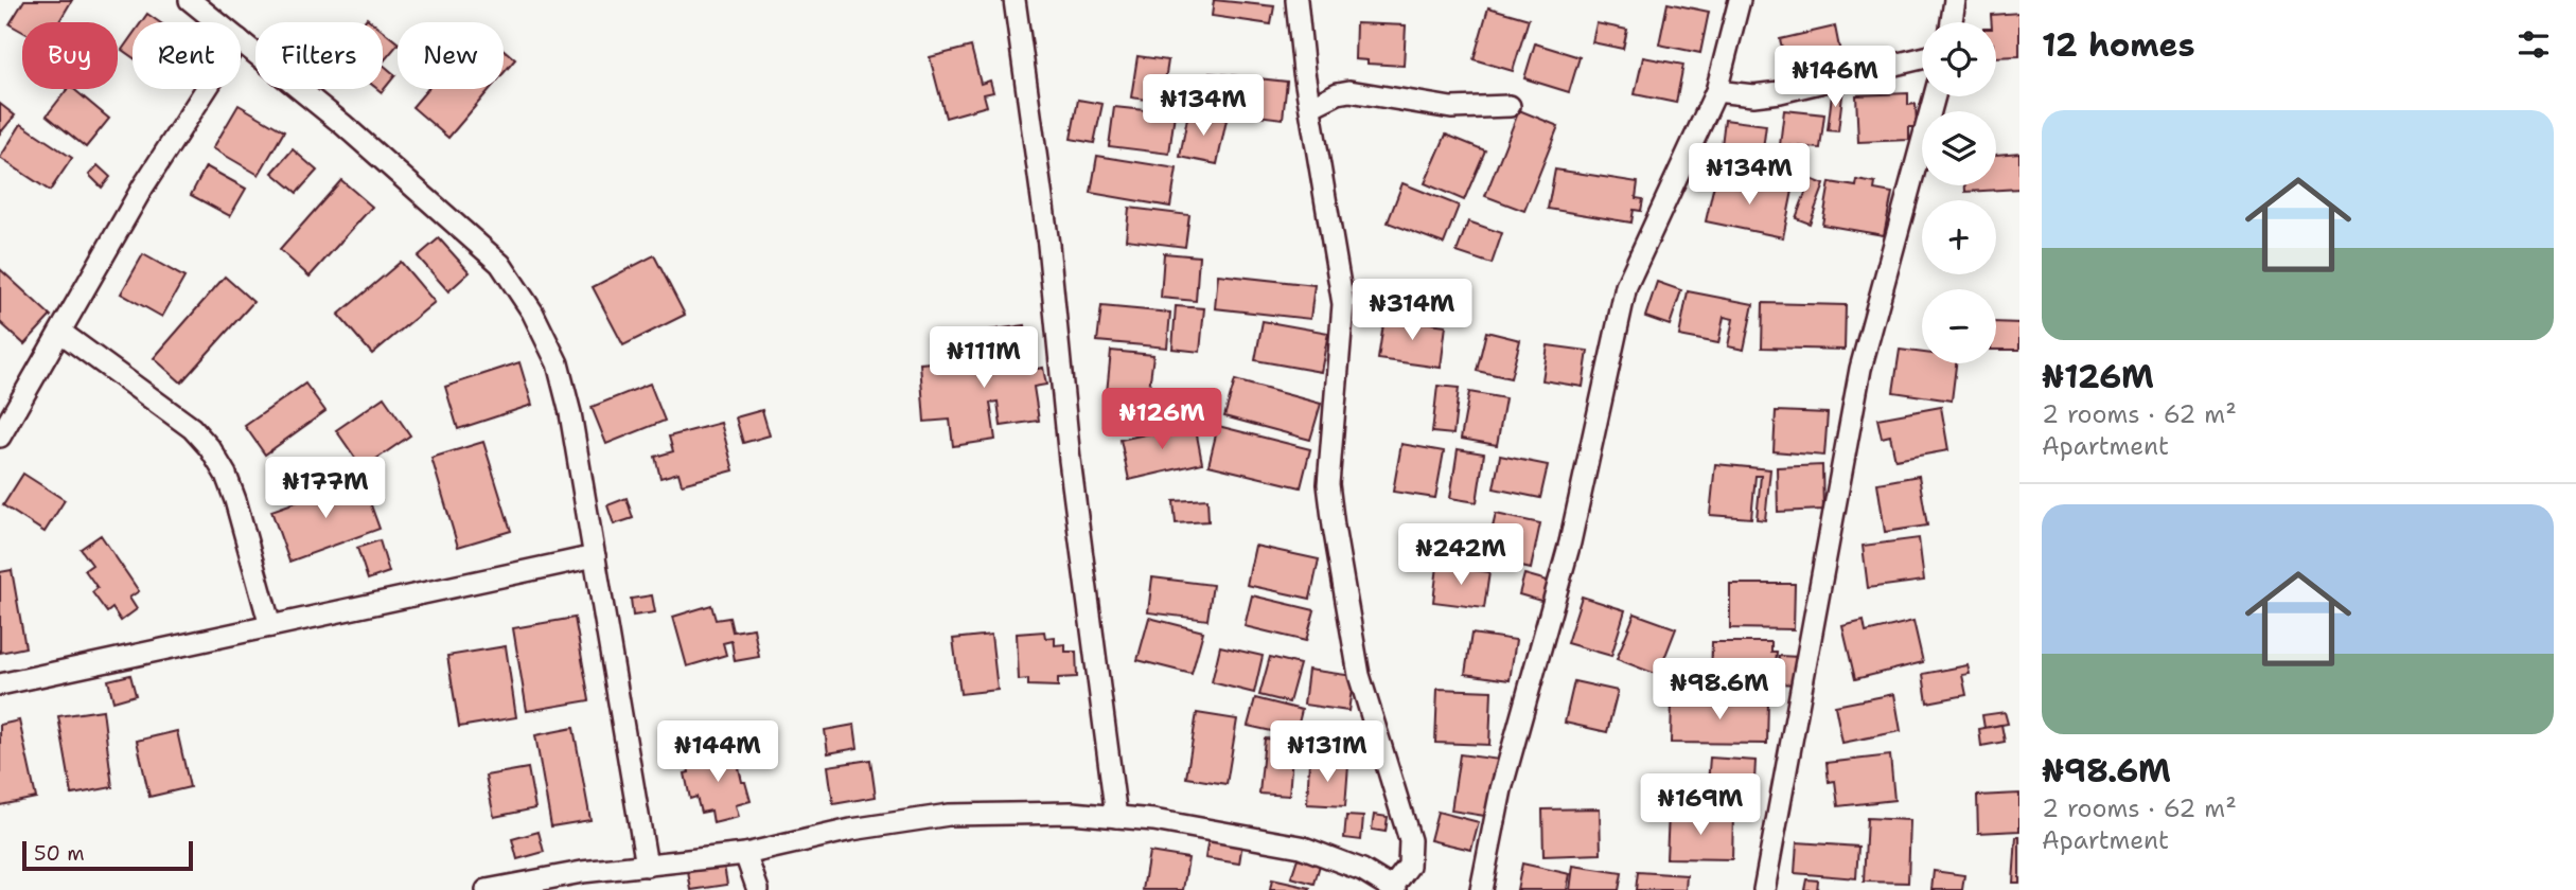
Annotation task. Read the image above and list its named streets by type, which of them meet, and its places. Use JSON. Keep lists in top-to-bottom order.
{
  "scale_bar": "50 m",
  "page": {
    "heading": "12 homes",
    "map_buttons": ["+", "−"],
    "chip": [
      "Buy",
      "Rent",
      "Filters",
      "New"
    ],
    "price": [
      "₦146M",
      "₦134M",
      "₦134M",
      "₦314M",
      "₦111M",
      "₦126M",
      "₦177M",
      "₦242M",
      "₦98.6M",
      "₦144M",
      "₦131M",
      "₦169M"
    ],
    "list": [
      {
        "name": "₦126M",
        "note": "2 rooms · 62 m² · Apartment"
      },
      {
        "name": "₦98.6M",
        "note": "2 rooms · 62 m² · Apartment"
      }
    ],
    "scale": "50 m"
  }
}
